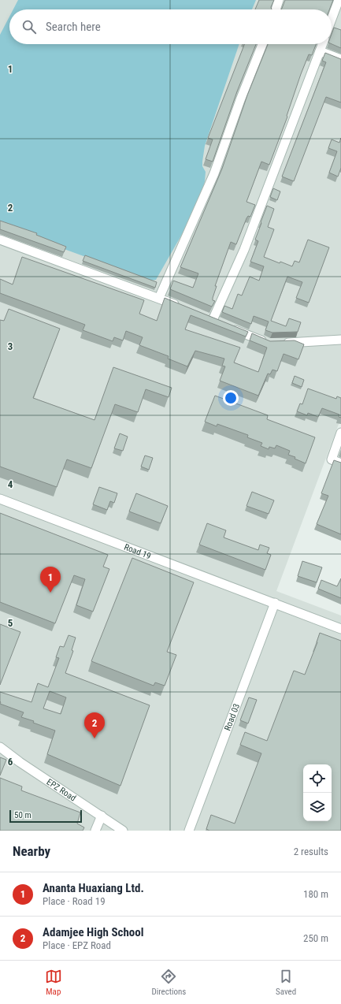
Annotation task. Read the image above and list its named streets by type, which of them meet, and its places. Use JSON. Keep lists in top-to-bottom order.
{
  "streets": {
    "street": ["Road 19", "Road 03", "EPZ Road"]
  },
  "crossings": [
    ["Road 19", "Road 03"]
  ],
  "scale_bar": "50 m",
  "page": {
    "search": "Search here",
    "pins": ["1", "2"],
    "scale": "50 m",
    "heading": ["Nearby", "2 results"],
    "list": [
      {
        "mark": "1",
        "name": "Ananta Huaxiang Ltd.",
        "note": "Place · Road 19",
        "value": "180 m"
      },
      {
        "mark": "2",
        "name": "Adamjee High School",
        "note": "Place · EPZ Road",
        "value": "250 m"
      }
    ],
    "nav": ["Map", "Directions", "Saved"]
  },
  "grid": {
    "rows": [
      "1",
      "2",
      "3",
      "4",
      "5",
      "6"
    ]
  }
}
